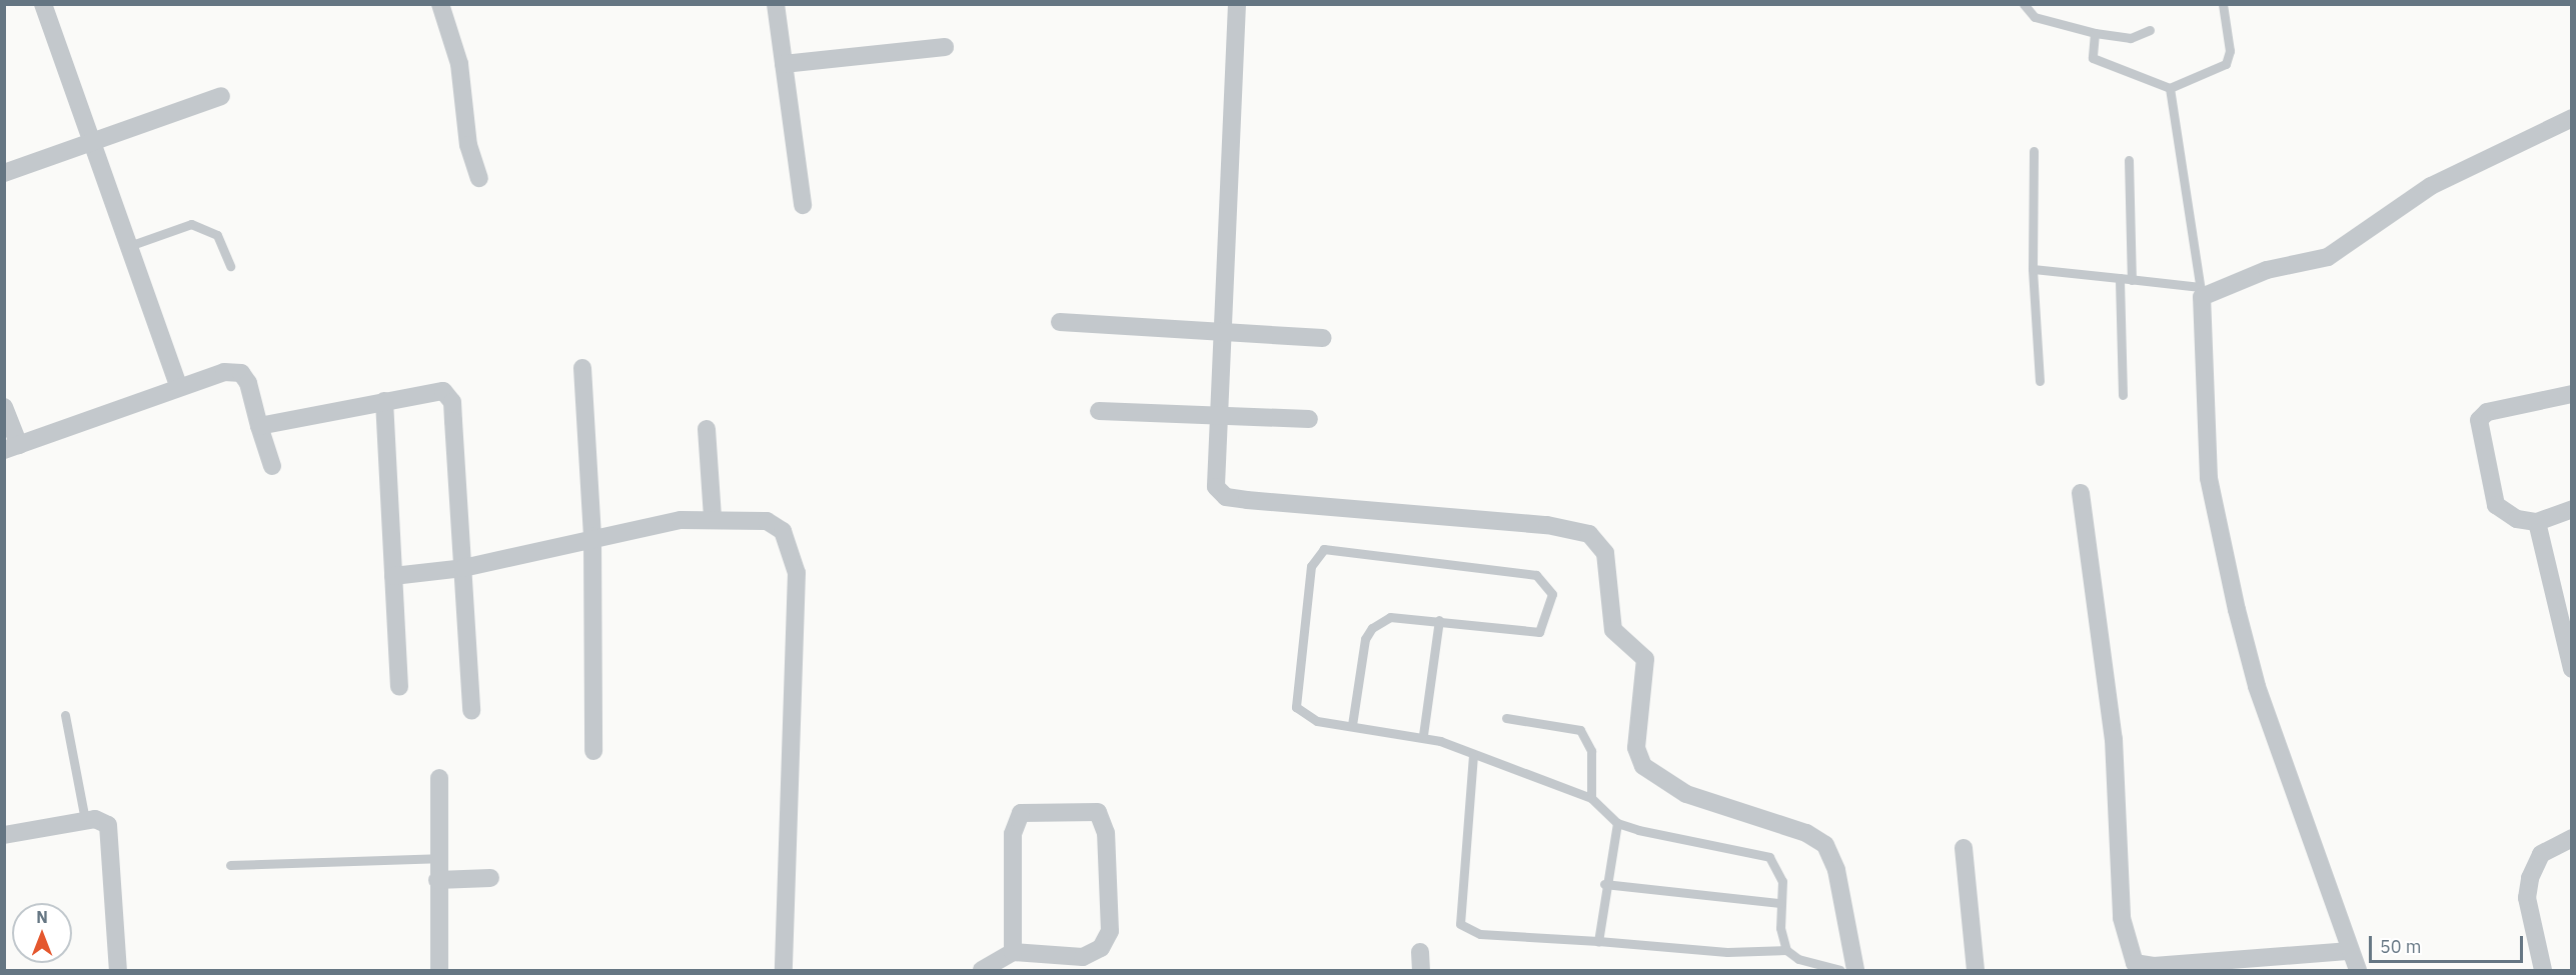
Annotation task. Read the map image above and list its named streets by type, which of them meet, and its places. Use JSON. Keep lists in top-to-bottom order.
{
  "scale_bar": "50 m",
  "north": "top"
}
